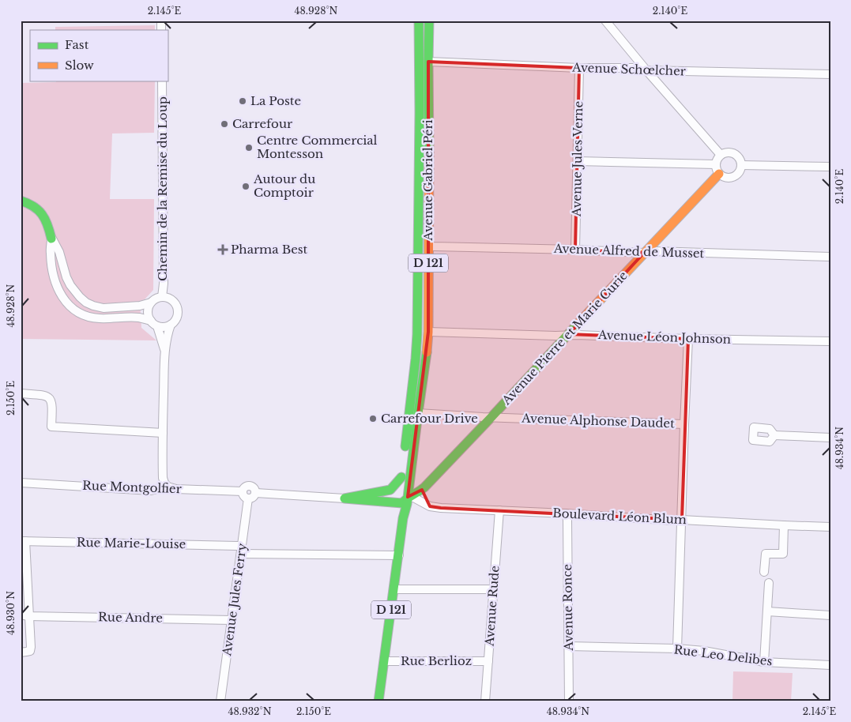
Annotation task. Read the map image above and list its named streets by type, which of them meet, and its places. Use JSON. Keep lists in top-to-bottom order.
{
  "streets": {
    "main road": [
      "Avenue Gabriel Péri",
      "D 121",
      "Avenue Pierre et Marie Curie",
      "Rue Montgolfier"
    ],
    "street": [
      "Avenue Schœlcher",
      "Avenue Jules Verne",
      "Chemin de la Remise du Loup",
      "Avenue Alfred de Musset",
      "Avenue Léon Johnson",
      "Avenue Alphonse Daudet",
      "Boulevard Léon Blum",
      "Rue Marie-Louise",
      "Avenue Jules Ferry",
      "Avenue Rude",
      "Avenue Ronce",
      "Rue Andre",
      "Rue Leo Delibes",
      "Rue Berlioz"
    ]
  },
  "crossings": [
    ["Avenue Schœlcher", "Avenue Jules Verne"],
    ["Avenue Schœlcher", "Avenue Gabriel Péri"],
    ["Avenue Jules Verne", "Avenue Alfred de Musset"],
    ["Avenue Gabriel Péri", "Avenue Alfred de Musset"],
    ["Avenue Gabriel Péri", "D 121"],
    ["Avenue Gabriel Péri", "Avenue Léon Johnson"],
    ["Avenue Gabriel Péri", "Avenue Pierre et Marie Curie"],
    ["Avenue Gabriel Péri", "Avenue Alphonse Daudet"],
    ["Avenue Gabriel Péri", "Rue Montgolfier"],
    ["Avenue Gabriel Péri", "Boulevard Léon Blum"],
    ["Avenue Alfred de Musset", "Avenue Pierre et Marie Curie"],
    ["D 121", "Avenue Pierre et Marie Curie"],
    ["D 121", "Rue Montgolfier"],
    ["D 121", "Boulevard Léon Blum"],
    ["D 121", "Rue Marie-Louise"],
    ["D 121", "Rue Berlioz"],
    ["Avenue Léon Johnson", "Avenue Pierre et Marie Curie"],
    ["Avenue Pierre et Marie Curie", "Avenue Alphonse Daudet"],
    ["Avenue Pierre et Marie Curie", "Rue Montgolfier"],
    ["Avenue Pierre et Marie Curie", "Boulevard Léon Blum"],
    ["Rue Montgolfier", "Boulevard Léon Blum"],
    ["Rue Montgolfier", "Avenue Jules Ferry"],
    ["Boulevard Léon Blum", "Avenue Rude"],
    ["Boulevard Léon Blum", "Avenue Ronce"],
    ["Rue Marie-Louise", "Avenue Jules Ferry"],
    ["Avenue Jules Ferry", "Rue Andre"],
    ["Avenue Rude", "Rue Berlioz"],
    ["Avenue Ronce", "Rue Leo Delibes"]
  ],
  "places": {
    "other": [
      "La Poste",
      "Carrefour",
      "Centre Commercial Montesson",
      "Autour du Comptoir",
      "Carrefour Drive"
    ],
    "health": ["Pharma Best"]
  },
  "legend": ["Fast", "Slow"],
  "coordinates": [
    "2.145°E",
    "48.928°N",
    "2.140°E",
    "2.150°E",
    "48.934°N",
    "48.930°N",
    "48.932°N"
  ]
}
